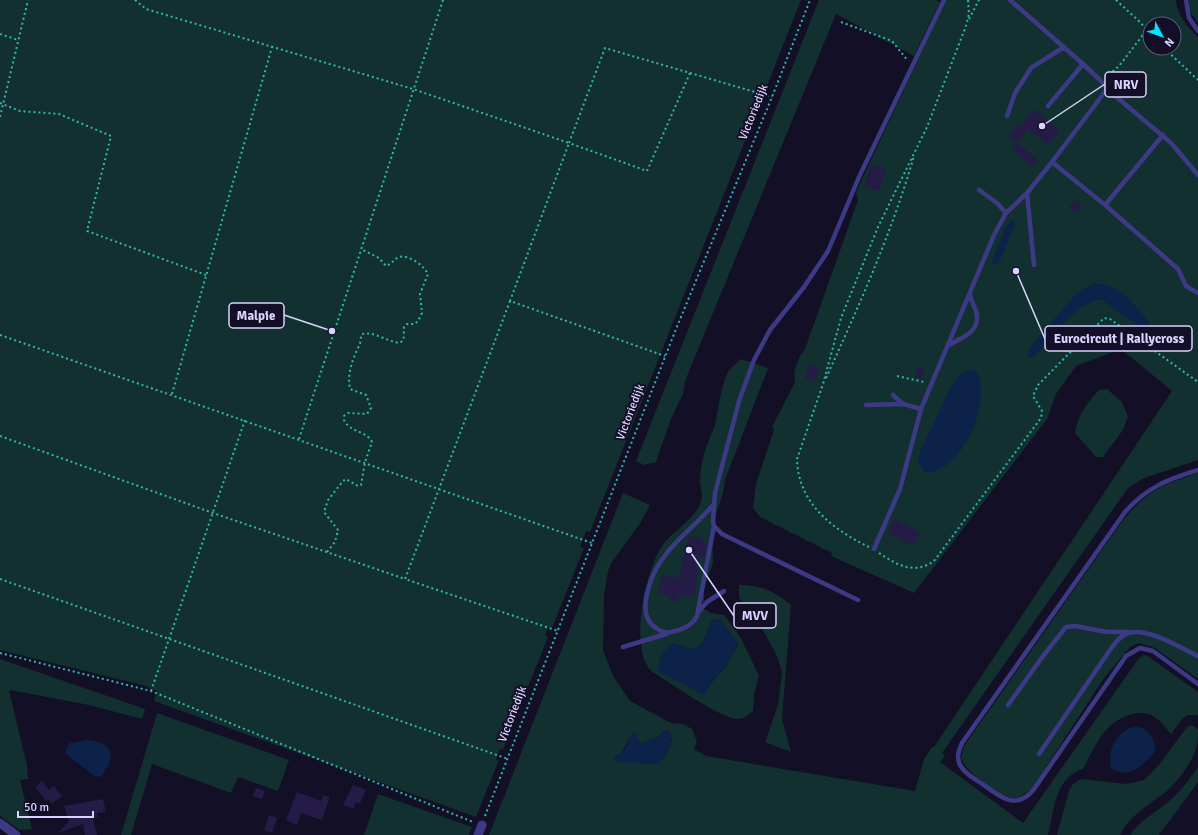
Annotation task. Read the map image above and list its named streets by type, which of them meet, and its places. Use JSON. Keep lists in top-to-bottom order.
{
  "streets": {
    "path": ["Victoriedijk"]
  },
  "places": [
    "NRV",
    "Eurocircuit | Rallycross",
    "Malpie",
    "MVV"
  ],
  "scale_bar": "50 m",
  "north": "bottom right"
}
